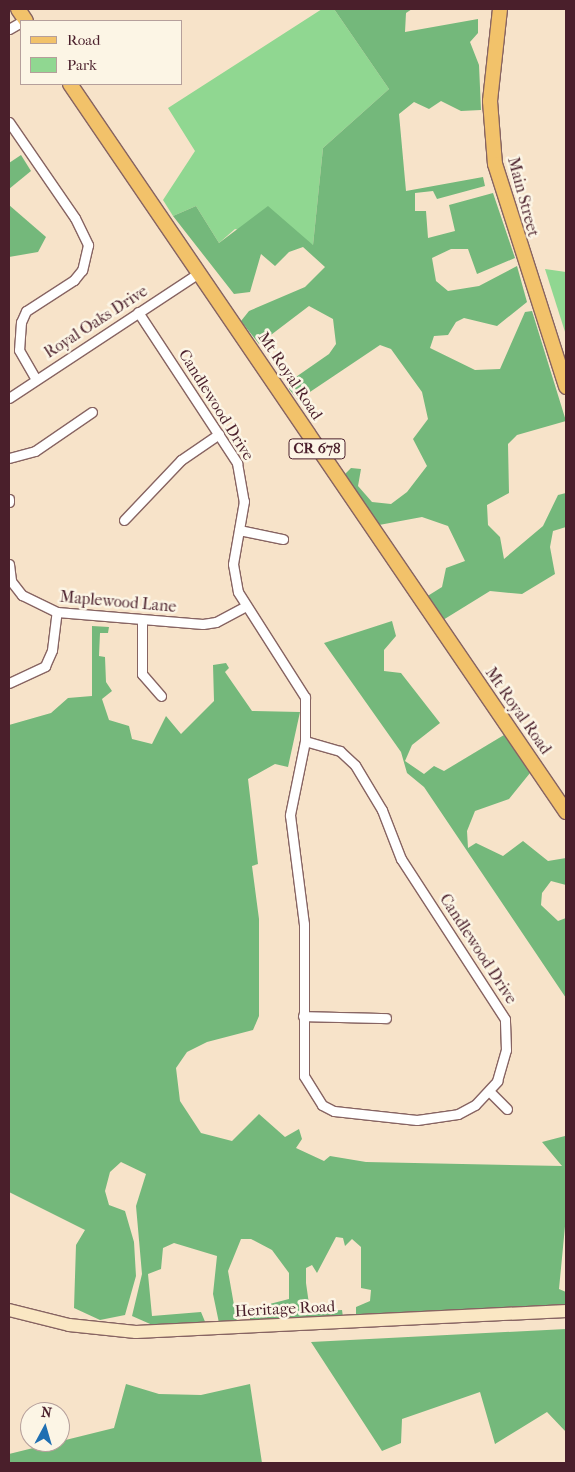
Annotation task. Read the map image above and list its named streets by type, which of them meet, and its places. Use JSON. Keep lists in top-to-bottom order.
{
  "streets": {
    "main road": ["Main Street", "Mt Royal Road", "CR 678"],
    "street": [
      "Royal Oaks Drive",
      "Candlewood Drive",
      "Maplewood Lane",
      "Heritage Road"
    ]
  },
  "crossings": [
    ["Royal Oaks Drive", "Mt Royal Road"],
    ["Royal Oaks Drive", "Candlewood Drive"],
    ["Candlewood Drive", "Maplewood Lane"]
  ],
  "legend": ["Road", "Park"],
  "north": "top"
}
